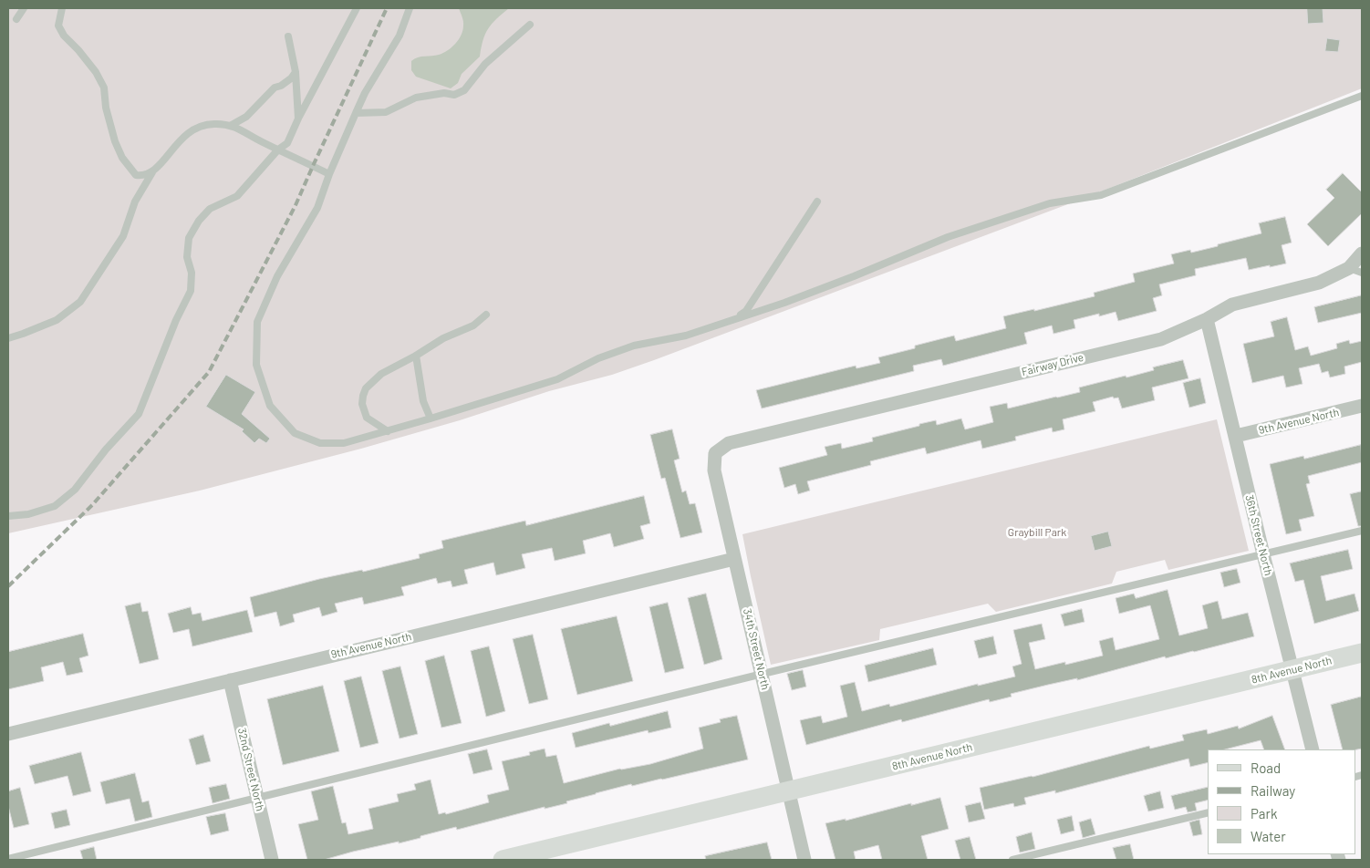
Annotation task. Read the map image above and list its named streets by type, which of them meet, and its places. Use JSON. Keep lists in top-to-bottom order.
{
  "streets": {
    "street": [
      "Fairway Drive",
      "9th Avenue North",
      "36th Street North",
      "34th Street North",
      "8th Avenue North",
      "32nd Street North"
    ]
  },
  "crossings": [
    ["Fairway Drive", "36th Street North"],
    ["Fairway Drive", "34th Street North"],
    ["9th Avenue North", "36th Street North"],
    ["9th Avenue North", "34th Street North"],
    ["9th Avenue North", "32nd Street North"],
    ["36th Street North", "8th Avenue North"],
    ["34th Street North", "8th Avenue North"]
  ],
  "parks": ["Graybill Park"],
  "legend": [
    "Road",
    "Railway",
    "Park",
    "Water"
  ]
}
